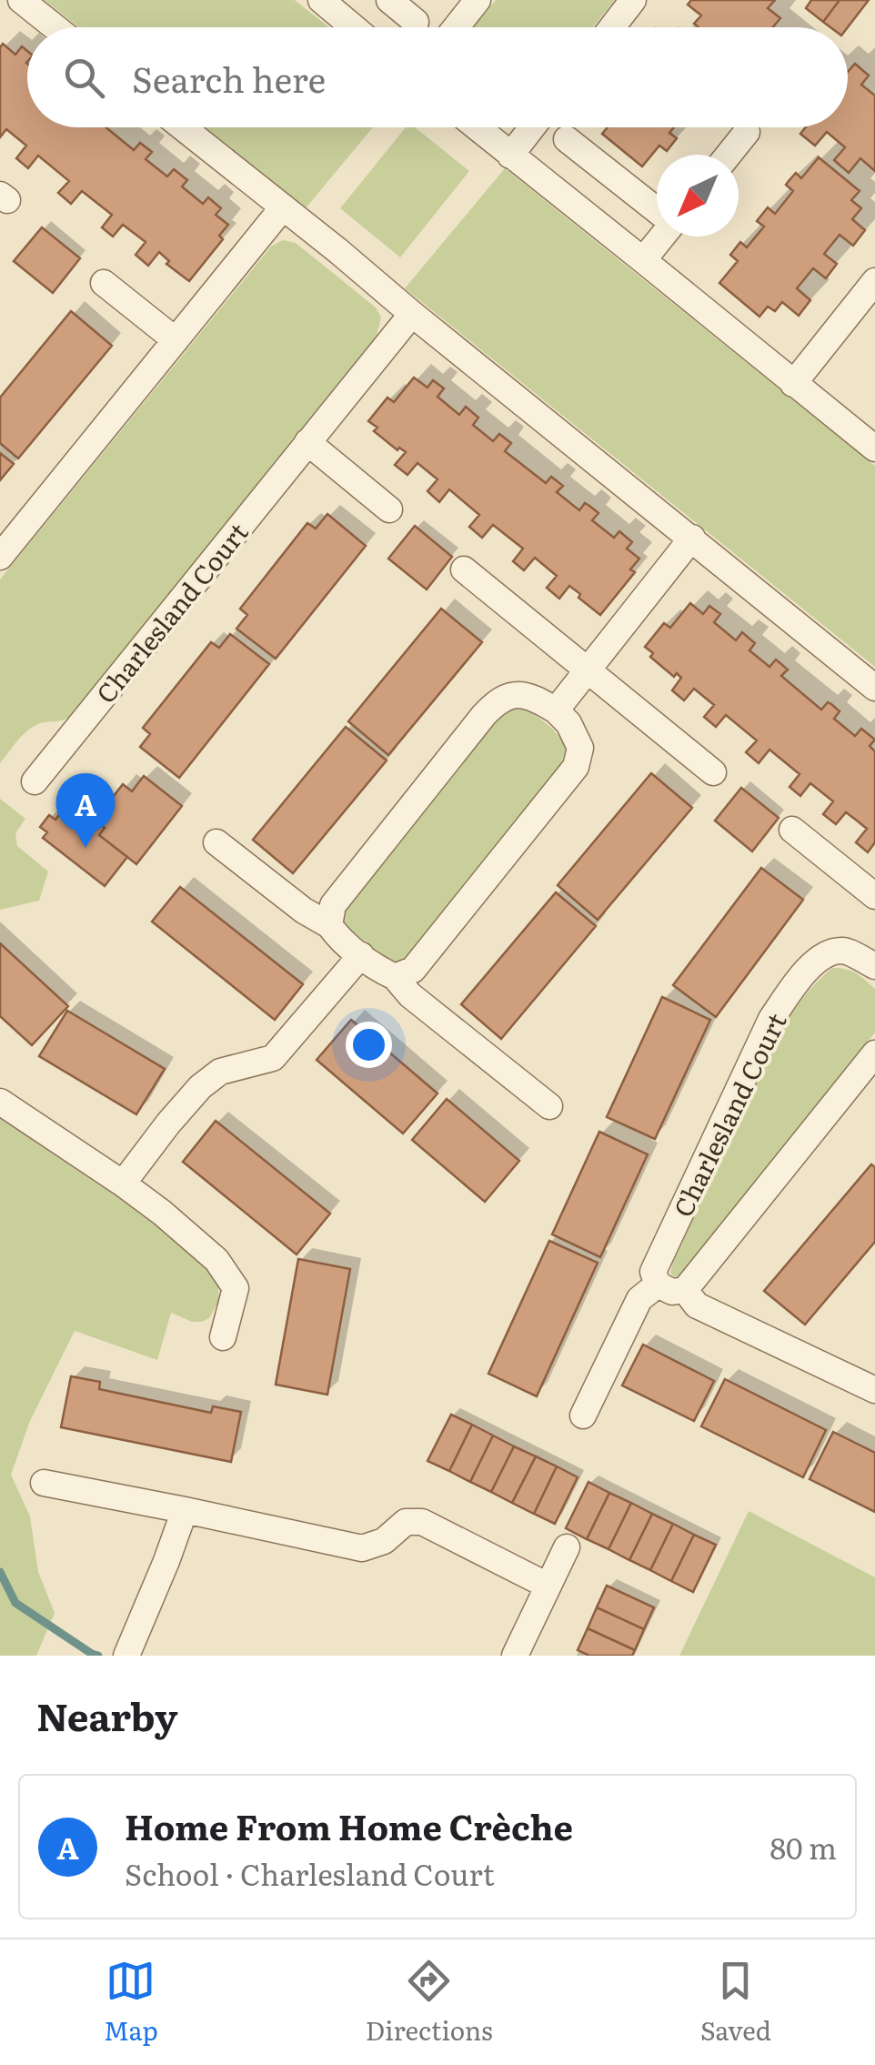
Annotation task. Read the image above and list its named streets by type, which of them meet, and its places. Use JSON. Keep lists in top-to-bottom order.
{
  "streets": {
    "street": ["Charlesland Court"]
  },
  "north": "bottom left",
  "page": {
    "search": "Search here",
    "pins": "A",
    "heading": "Nearby",
    "list": [
      {
        "mark": "A",
        "name": "Home From Home Crèche",
        "note": "School · Charlesland Court",
        "value": "80 m"
      }
    ],
    "nav": ["Map", "Directions", "Saved"]
  }
}
